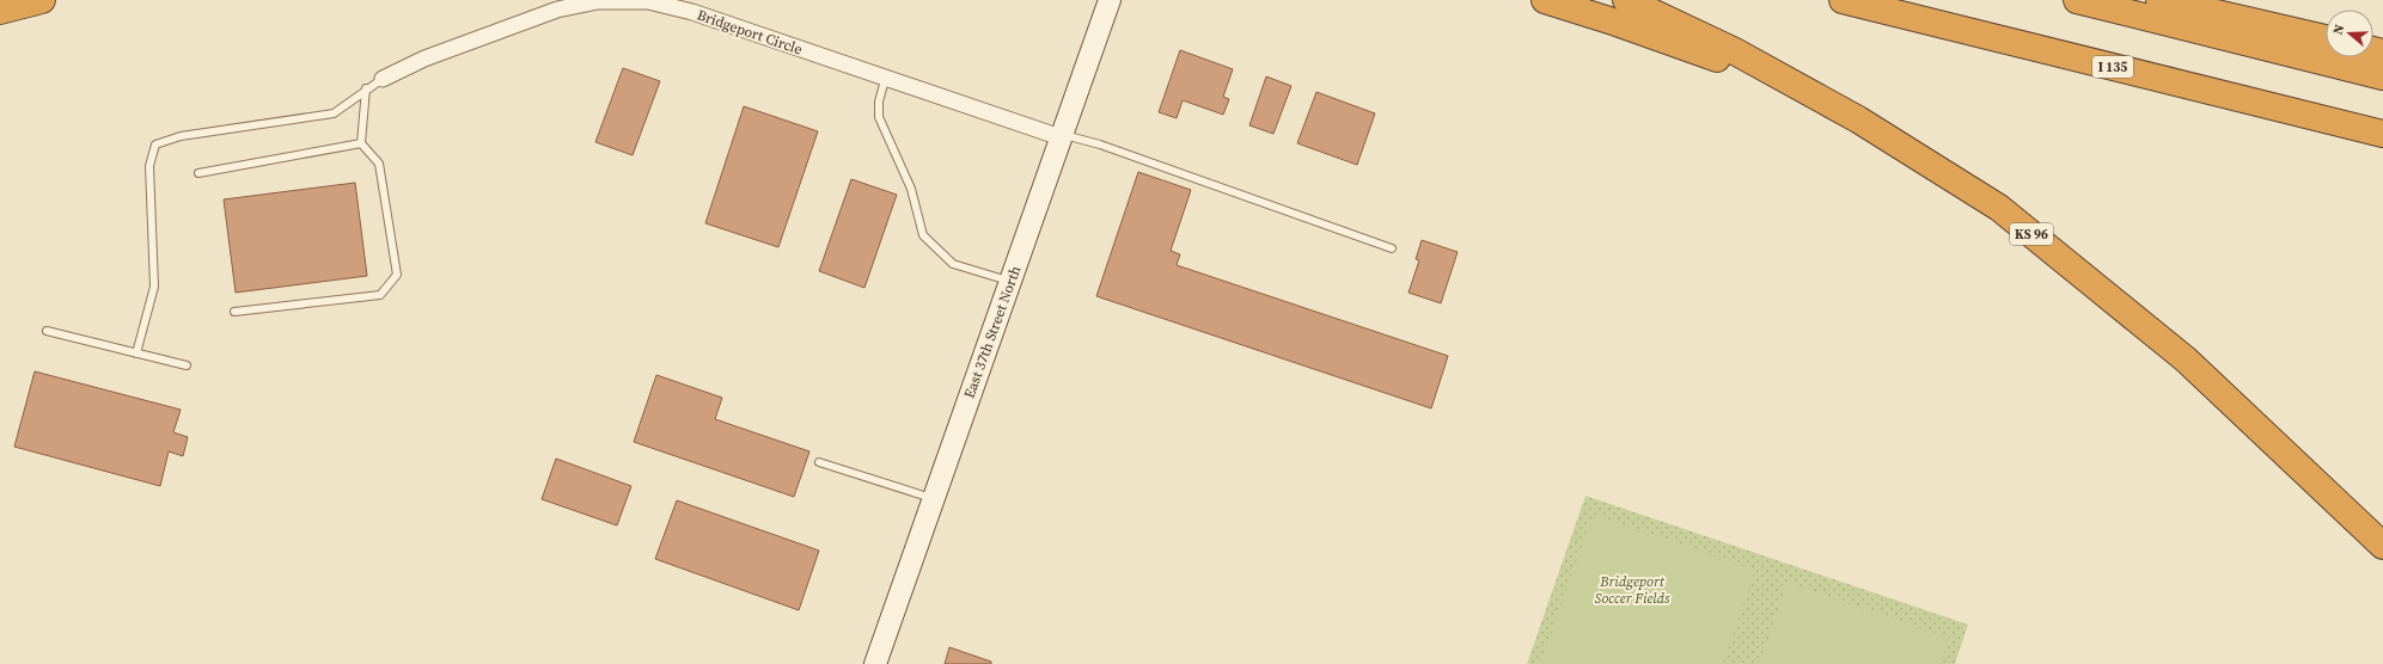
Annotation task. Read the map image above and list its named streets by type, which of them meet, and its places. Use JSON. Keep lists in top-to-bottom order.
{
  "streets": {
    "highway": ["I 135", "KS 96"],
    "main road": ["East 37th Street North"],
    "street": ["Bridgeport Circle"]
  },
  "crossings": [
    ["Bridgeport Circle", "East 37th Street North"]
  ],
  "parks": ["Bridgeport Soccer Fields"],
  "north": "left"
}
